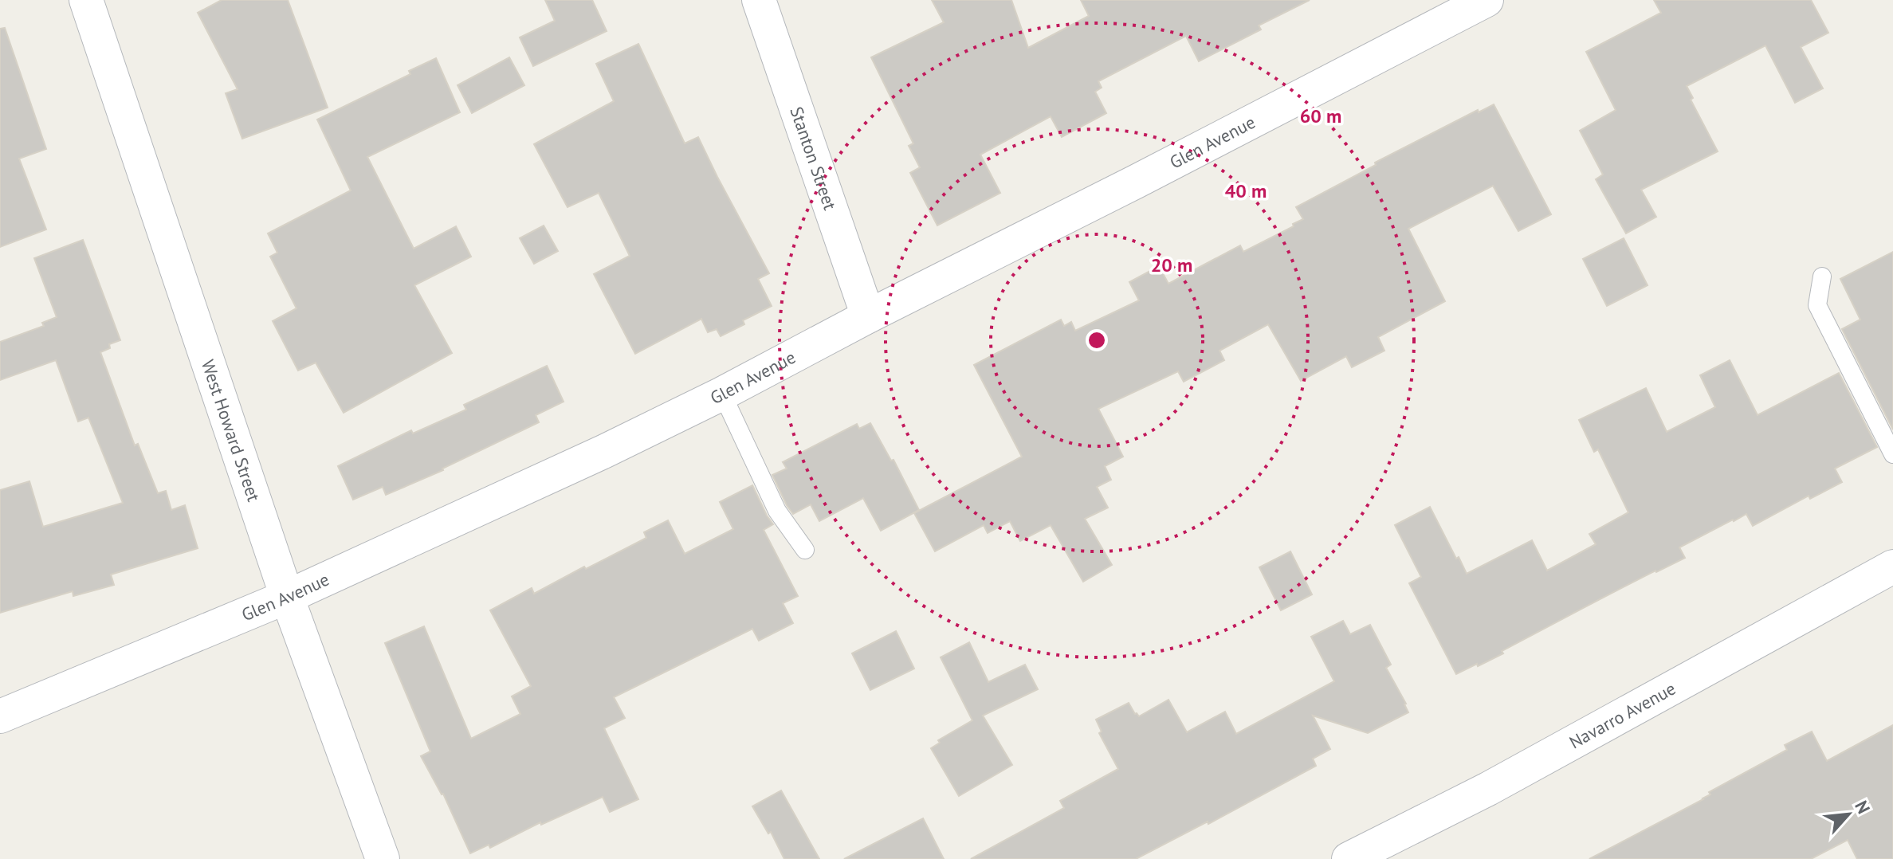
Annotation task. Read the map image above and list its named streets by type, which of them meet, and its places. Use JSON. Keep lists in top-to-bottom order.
{
  "streets": {
    "street": [
      "Glen Avenue",
      "Stanton Street",
      "West Howard Street",
      "Navarro Avenue"
    ]
  },
  "crossings": [
    ["Glen Avenue", "Stanton Street"],
    ["Glen Avenue", "West Howard Street"]
  ],
  "north": "top right",
  "rings": ["60 m", "40 m", "20 m"]
}
